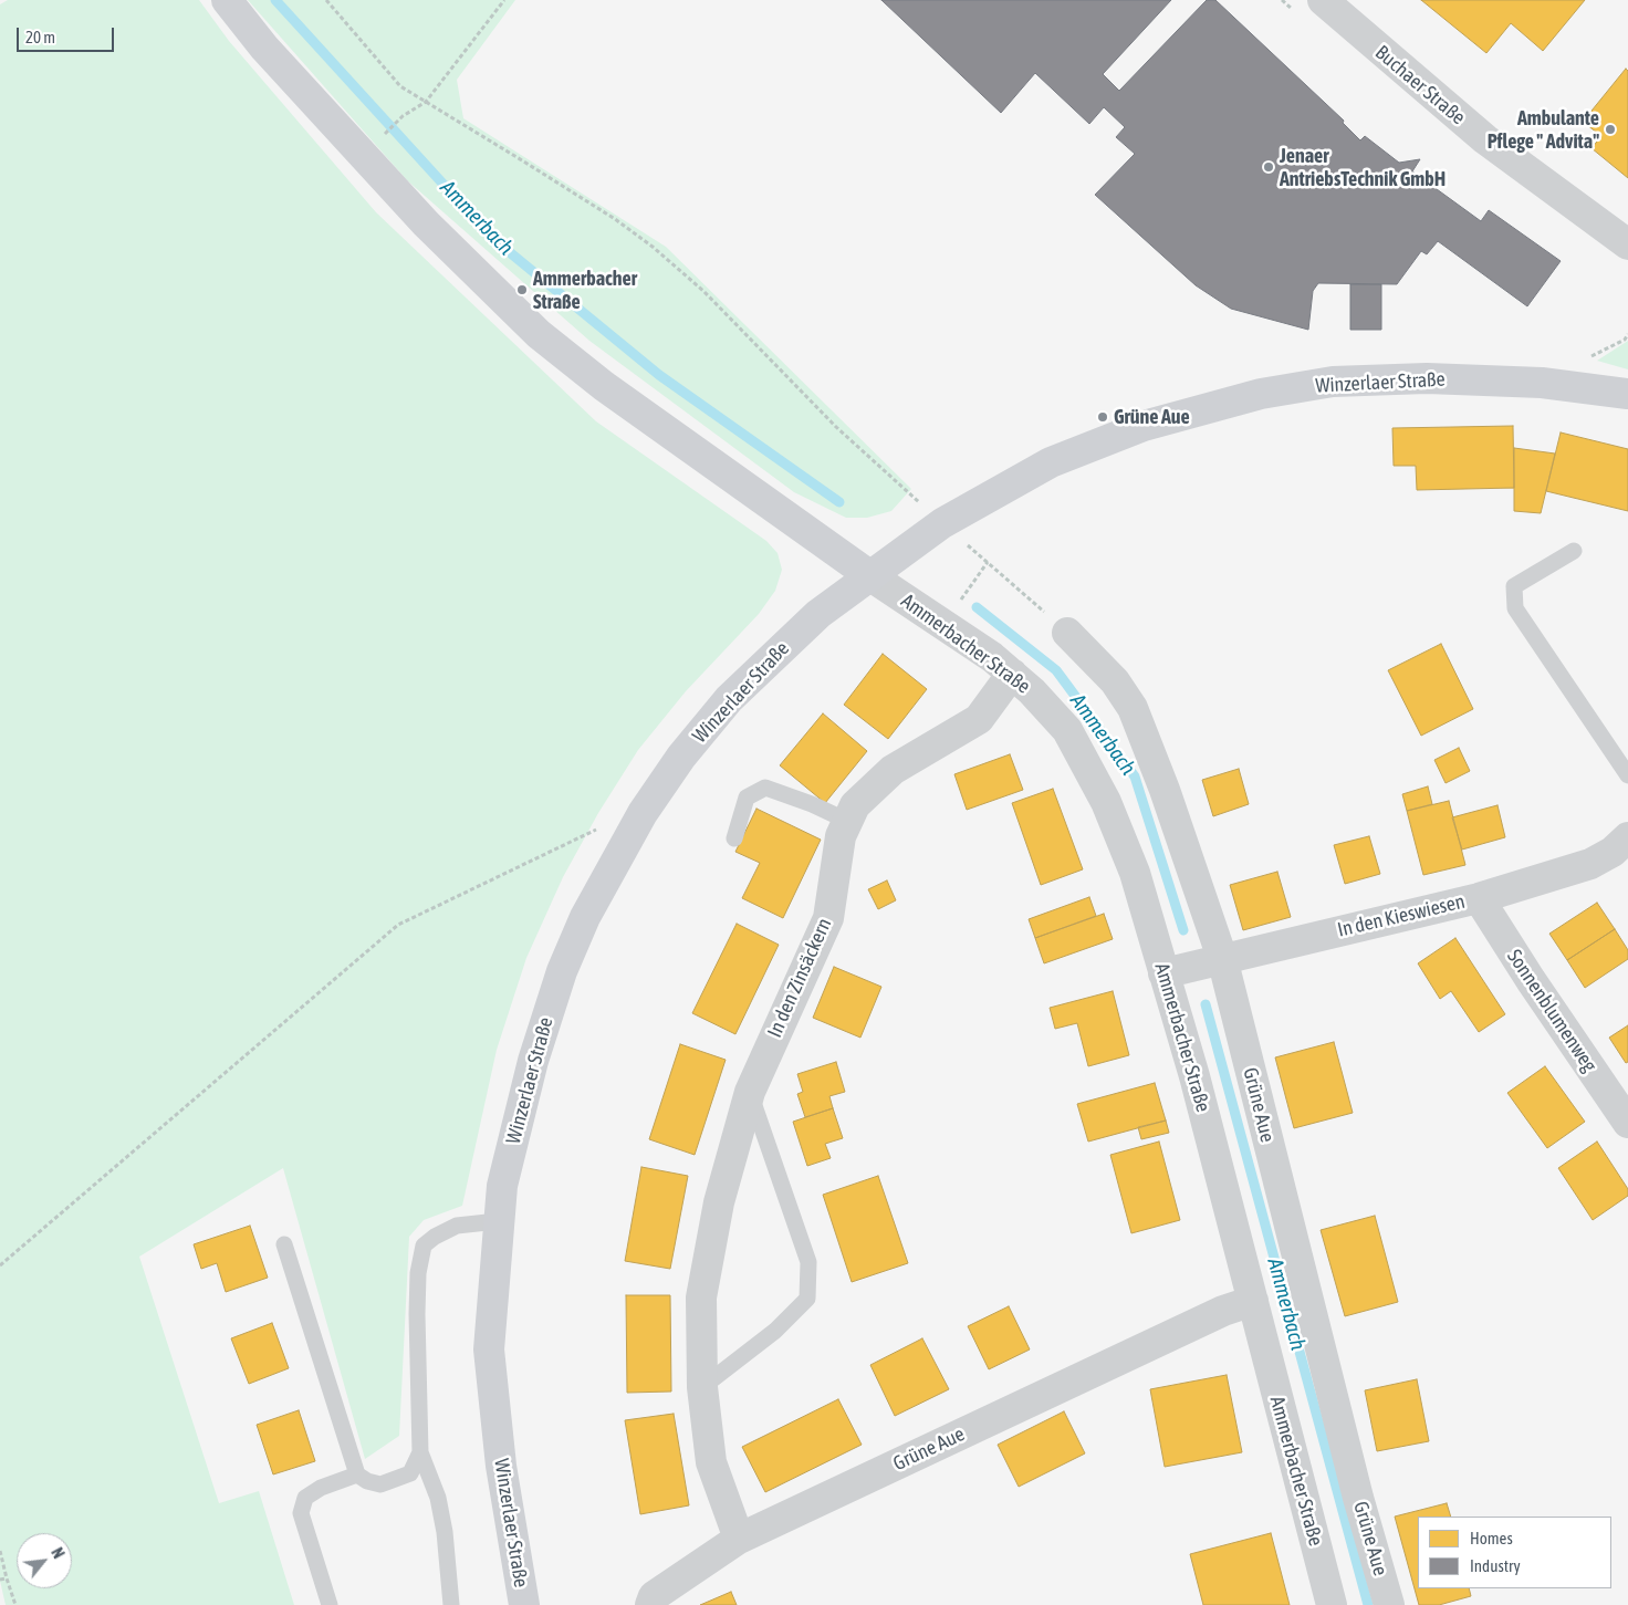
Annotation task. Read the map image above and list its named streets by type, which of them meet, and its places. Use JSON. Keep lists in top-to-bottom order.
{
  "streets": {
    "main road": ["Winzerlaer Straße", "Ammerbacher Straße"],
    "street": [
      "Buchaer Straße",
      "In den Kieswiesen",
      "In den Zinsäckern",
      "Sonnenblumenweg",
      "Grüne Aue"
    ]
  },
  "crossings": [
    ["Winzerlaer Straße", "Ammerbacher Straße"],
    ["Ammerbacher Straße", "In den Kieswiesen"],
    ["Ammerbacher Straße", "In den Zinsäckern"],
    ["Ammerbacher Straße", "Grüne Aue"],
    ["In den Kieswiesen", "Sonnenblumenweg"],
    ["In den Kieswiesen", "Grüne Aue"],
    ["In den Zinsäckern", "Grüne Aue"]
  ],
  "water": ["Ammerbach"],
  "places": [
    "Ambulante Pflege \" Advita\"",
    "Jenaer AntriebsTechnik GmbH",
    "Ammerbacher Straße",
    "Grüne Aue"
  ],
  "legend": ["Homes", "Industry"],
  "scale_bar": "20 m",
  "north": "top right"
}
